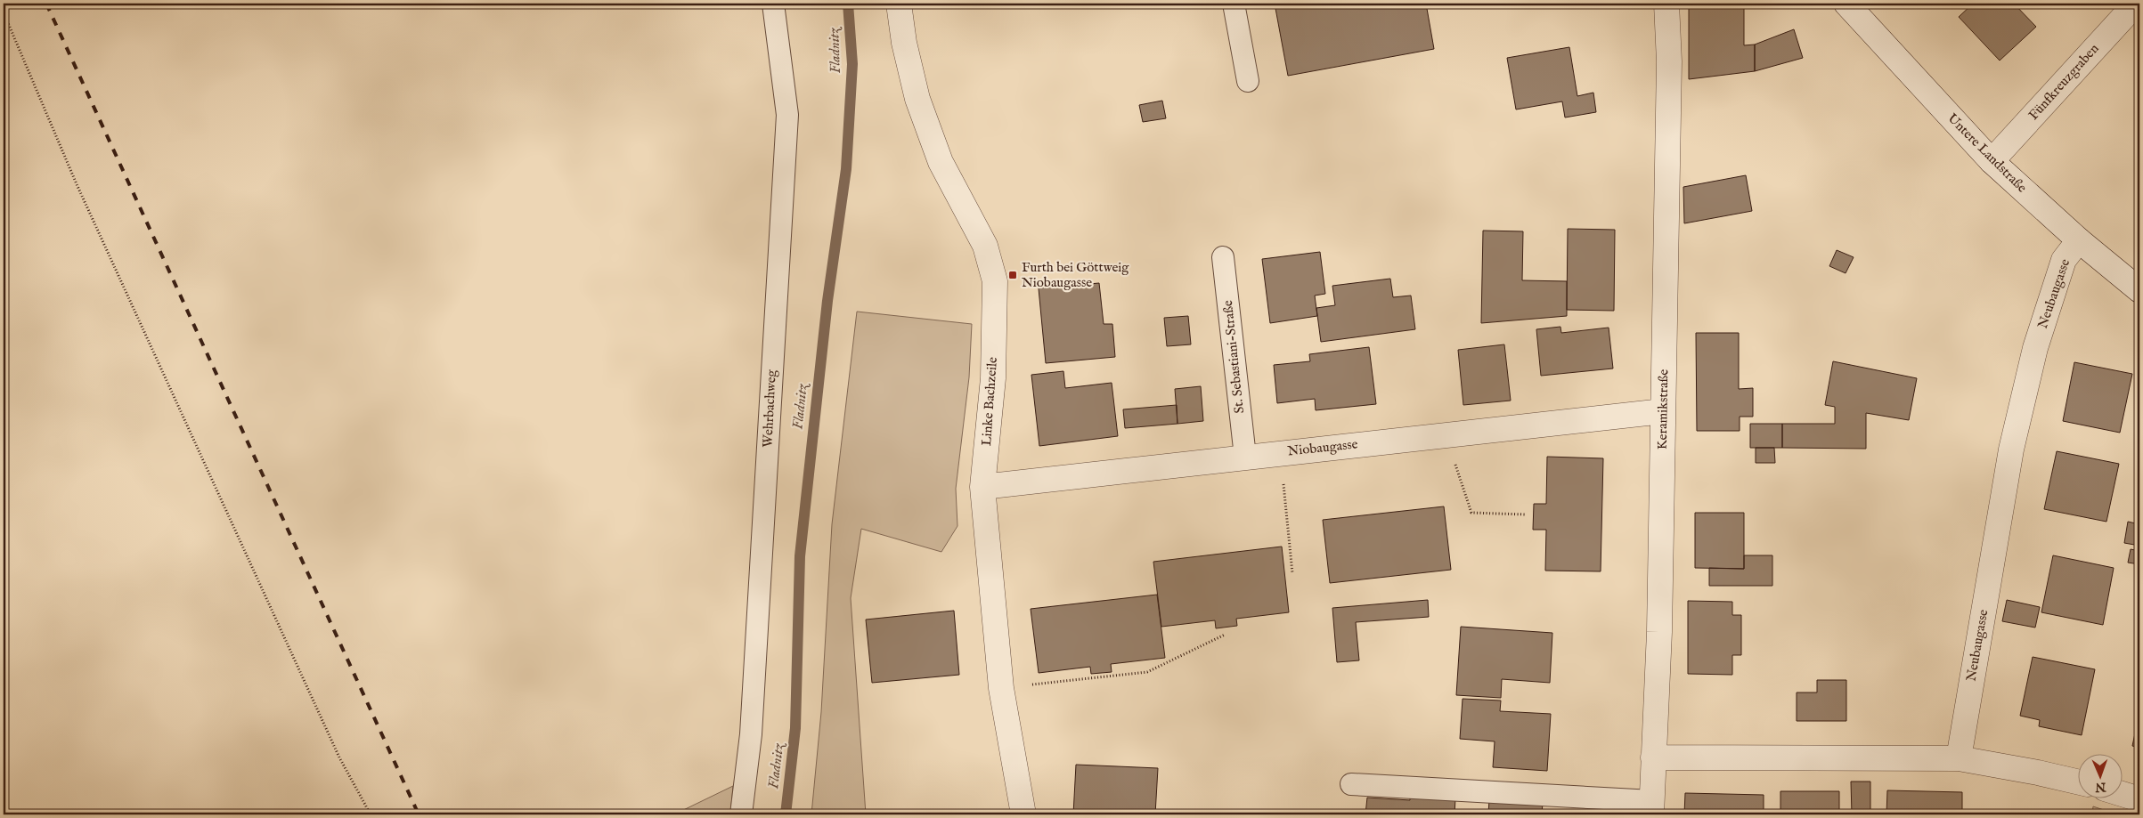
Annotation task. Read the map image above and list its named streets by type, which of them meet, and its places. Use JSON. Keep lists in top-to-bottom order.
{
  "streets": {
    "street": [
      "Fünfkreuzgraben",
      "Untere Landstraße",
      "Neubaugasse",
      "Linke Bachzeile",
      "Keramikstraße",
      "Niobaugasse"
    ],
    "lane": ["St. Sebastiani-Straße", "Wehrbachweg"]
  },
  "crossings": [
    ["Fünfkreuzgraben", "Untere Landstraße"],
    ["Untere Landstraße", "Neubaugasse"],
    ["St. Sebastiani-Straße", "Niobaugasse"],
    ["Linke Bachzeile", "Niobaugasse"],
    ["Keramikstraße", "Niobaugasse"]
  ],
  "water": ["Fladnitz"],
  "places": {
    "transit": ["Furth bei Göttweig Niobaugasse"]
  },
  "north": "bottom"
}
